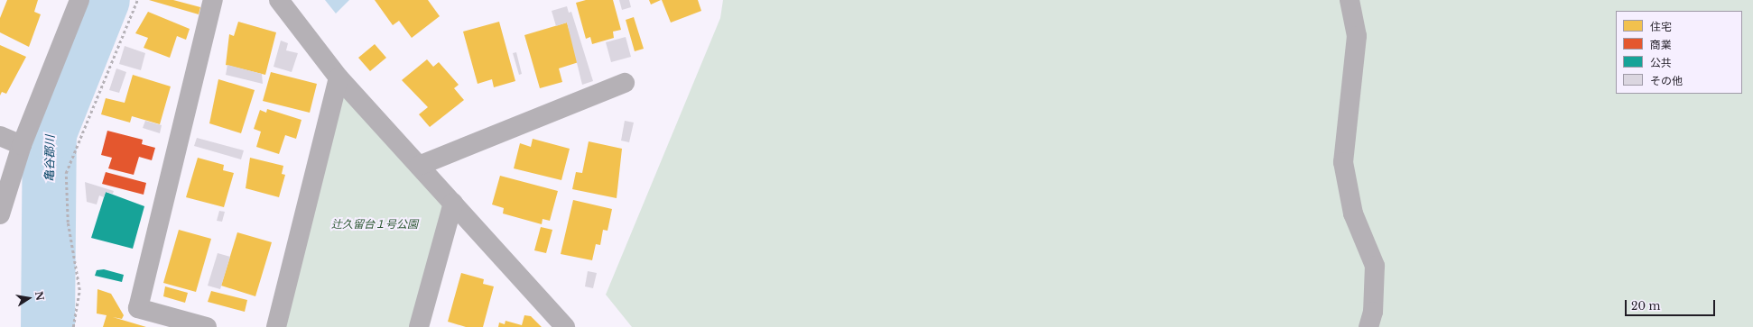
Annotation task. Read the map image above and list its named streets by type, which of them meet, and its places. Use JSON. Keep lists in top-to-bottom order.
{
  "water": ["亀谷郡川"],
  "parks": ["辻久留台１号公園"],
  "legend": [
    "住宅",
    "商業",
    "公共",
    "その他"
  ],
  "scale_bar": "20 m",
  "north": "right"
}
